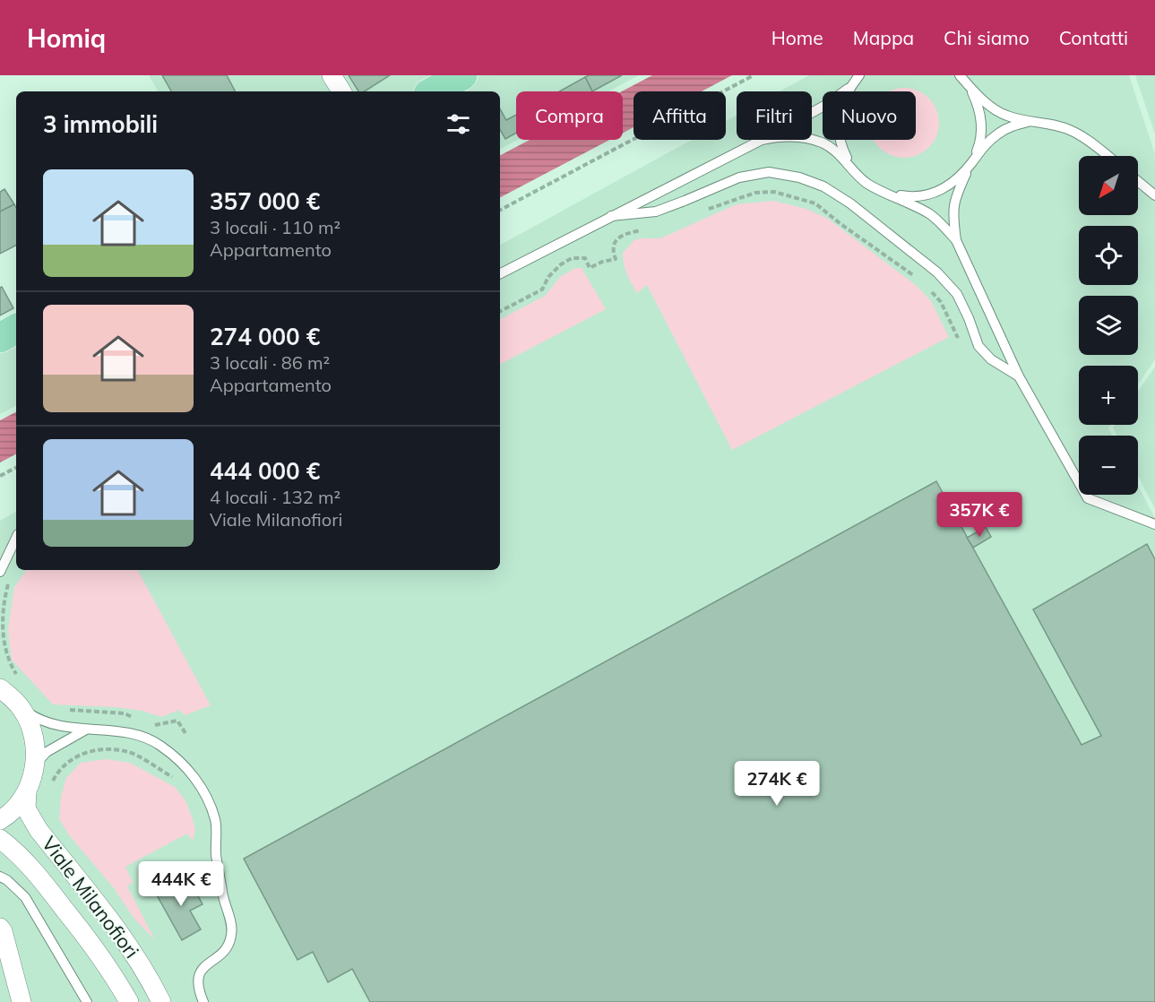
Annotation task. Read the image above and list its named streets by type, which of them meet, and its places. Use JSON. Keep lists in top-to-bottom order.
{
  "streets": {
    "street": ["Viale Milanofiori"]
  },
  "north": "bottom left",
  "page": {
    "header": "Homiq",
    "nav": [
      "Home",
      "Mappa",
      "Chi siamo",
      "Contatti"
    ],
    "chip": [
      "Compra",
      "Affitta",
      "Filtri",
      "Nuovo"
    ],
    "heading": "3 immobili",
    "map_buttons": ["+", "−"],
    "list": [
      {
        "name": "357 000 €",
        "note": "3 locali · 110 m² · Appartamento"
      },
      {
        "name": "274 000 €",
        "note": "3 locali · 86 m² · Appartamento"
      },
      {
        "name": "444 000 €",
        "note": "4 locali · 132 m² · Viale Milanofiori"
      }
    ],
    "price": ["357K €", "274K €", "444K €"]
  }
}
